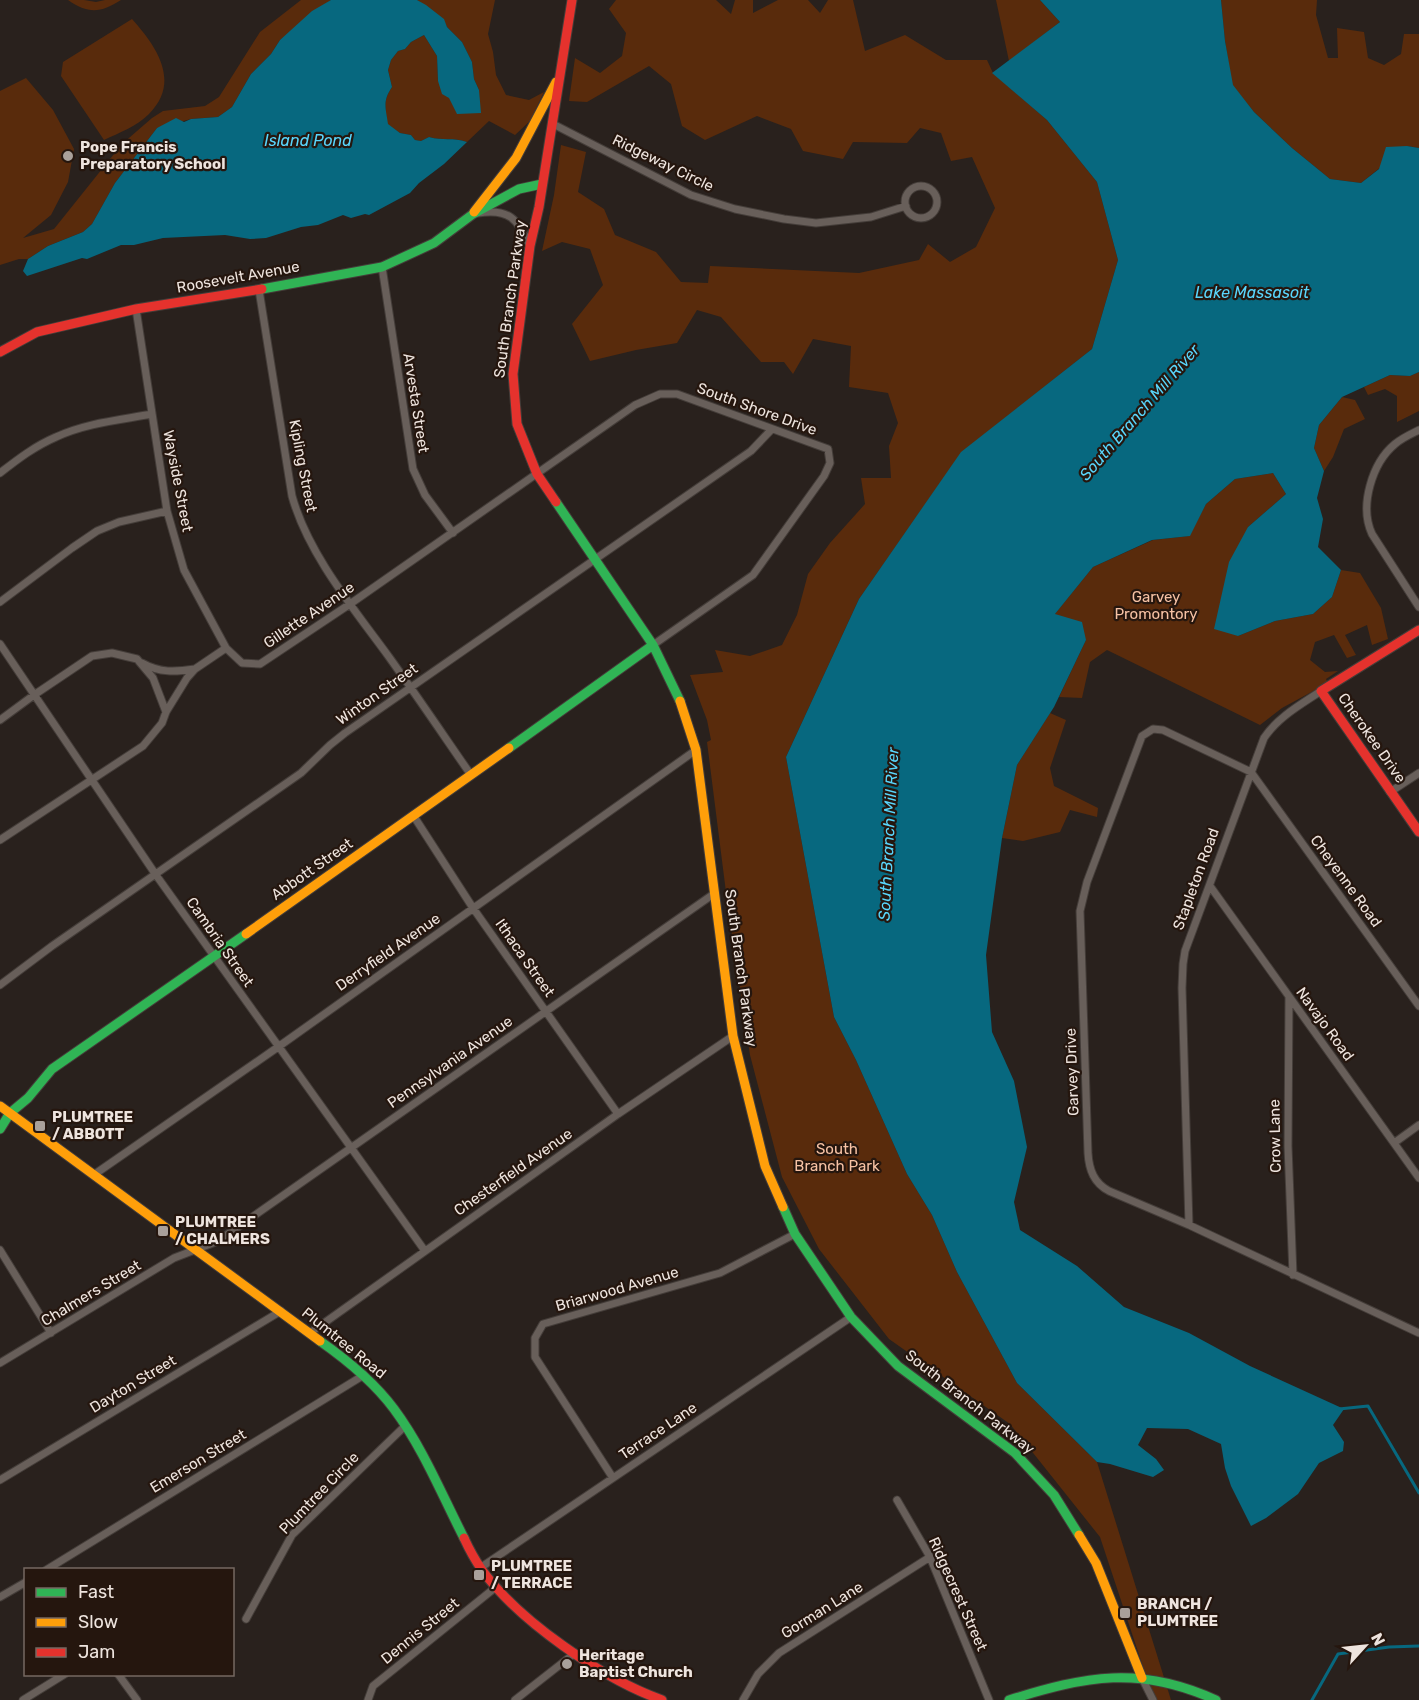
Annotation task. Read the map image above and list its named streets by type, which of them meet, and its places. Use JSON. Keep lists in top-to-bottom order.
{
  "streets": {
    "street": [
      "Ridgeway Circle",
      "Roosevelt Avenue",
      "South Branch Parkway",
      "Arvesta Street",
      "South Shore Drive",
      "Kipling Street",
      "Wayside Street",
      "Gillette Avenue",
      "Winton Street",
      "Cherokee Drive",
      "Abbott Street",
      "Stapleton Road",
      "Cheyenne Road",
      "Cambria Street",
      "Derryfield Avenue",
      "Ithaca Street",
      "Navajo Road",
      "Pennsylvania Avenue",
      "Garvey Drive",
      "Crow Lane",
      "Chesterfield Avenue",
      "Briarwood Avenue",
      "Chalmers Street",
      "Plumtree Road",
      "Dayton Street",
      "Terrace Lane",
      "Emerson Street",
      "Plumtree Circle",
      "Ridgecrest Street",
      "Gorman Lane",
      "Dennis Street"
    ]
  },
  "crossings": [
    ["Ridgeway Circle", "Roosevelt Avenue"],
    ["Roosevelt Avenue", "South Branch Parkway"],
    ["Roosevelt Avenue", "Arvesta Street"],
    ["Roosevelt Avenue", "Kipling Street"],
    ["Roosevelt Avenue", "Wayside Street"],
    ["South Branch Parkway", "South Shore Drive"],
    ["South Branch Parkway", "Gillette Avenue"],
    ["South Branch Parkway", "Winton Street"],
    ["South Branch Parkway", "Abbott Street"],
    ["South Branch Parkway", "Derryfield Avenue"],
    ["South Branch Parkway", "Pennsylvania Avenue"],
    ["South Branch Parkway", "Chesterfield Avenue"],
    ["South Branch Parkway", "Briarwood Avenue"],
    ["South Branch Parkway", "Terrace Lane"],
    ["Arvesta Street", "Gillette Avenue"],
    ["South Shore Drive", "Gillette Avenue"],
    ["South Shore Drive", "Winton Street"],
    ["South Shore Drive", "Abbott Street"],
    ["Kipling Street", "Gillette Avenue"],
    ["Kipling Street", "Winton Street"],
    ["Kipling Street", "Abbott Street"],
    ["Wayside Street", "Gillette Avenue"],
    ["Winton Street", "Cambria Street"],
    ["Cherokee Drive", "Stapleton Road"],
    ["Abbott Street", "Cambria Street"],
    ["Abbott Street", "Ithaca Street"],
    ["Abbott Street", "Plumtree Road"],
    ["Stapleton Road", "Cheyenne Road"],
    ["Stapleton Road", "Navajo Road"],
    ["Stapleton Road", "Garvey Drive"],
    ["Cheyenne Road", "Garvey Drive"],
    ["Cambria Street", "Derryfield Avenue"],
    ["Cambria Street", "Pennsylvania Avenue"],
    ["Cambria Street", "Chesterfield Avenue"],
    ["Derryfield Avenue", "Ithaca Street"],
    ["Derryfield Avenue", "Plumtree Road"],
    ["Ithaca Street", "Pennsylvania Avenue"],
    ["Ithaca Street", "Chesterfield Avenue"],
    ["Navajo Road", "Crow Lane"],
    ["Pennsylvania Avenue", "Chalmers Street"],
    ["Pennsylvania Avenue", "Plumtree Road"],
    ["Garvey Drive", "Crow Lane"],
    ["Chesterfield Avenue", "Plumtree Road"],
    ["Briarwood Avenue", "Terrace Lane"],
    ["Chalmers Street", "Plumtree Road"],
    ["Plumtree Road", "Dayton Street"],
    ["Plumtree Road", "Terrace Lane"],
    ["Plumtree Road", "Emerson Street"],
    ["Plumtree Road", "Plumtree Circle"],
    ["Plumtree Road", "Dennis Street"],
    ["Ridgecrest Street", "Gorman Lane"]
  ],
  "water": ["Island Pond", "Lake Massasoit", "South Branch Mill River"],
  "parks": ["Garvey Promontory", "South Branch Park"],
  "places": {
    "other": ["Pope Francis Preparatory School", "Heritage Baptist Church"],
    "transit": [
      "PLUMTREE / ABBOTT",
      "PLUMTREE / CHALMERS",
      "PLUMTREE / TERRACE",
      "BRANCH / PLUMTREE"
    ]
  },
  "legend": ["Fast", "Slow", "Jam"],
  "north": "top right"
}
